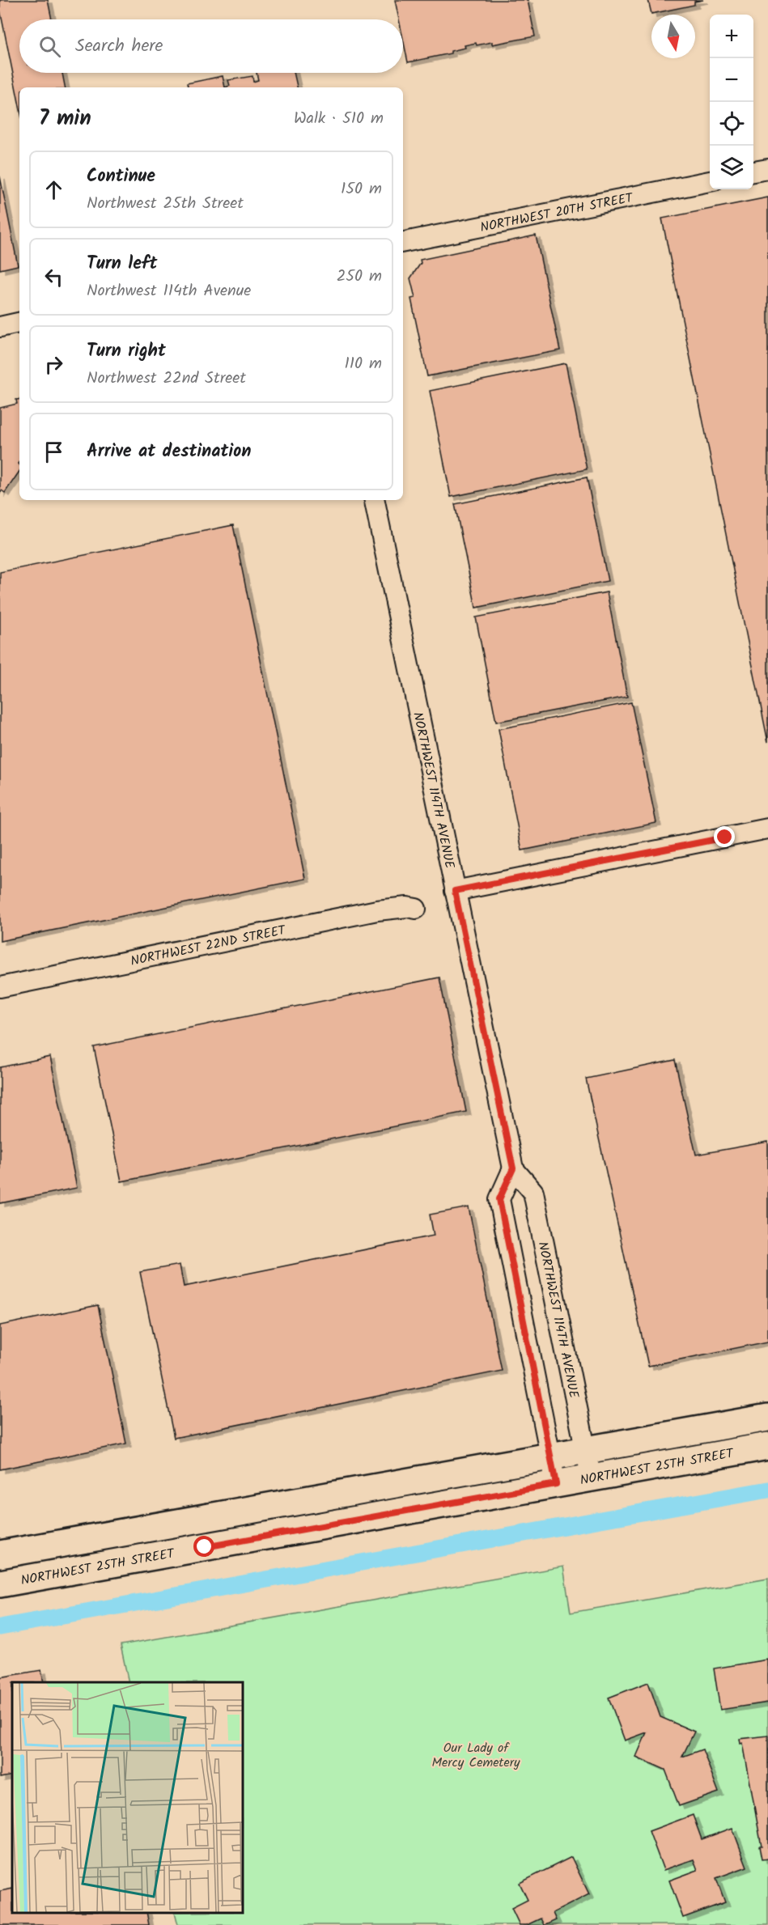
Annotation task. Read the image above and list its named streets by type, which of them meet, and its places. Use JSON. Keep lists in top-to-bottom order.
{
  "streets": {
    "main road": ["NORTHWEST 25TH STREET"],
    "street": ["NORTHWEST 20TH STREET", "NORTHWEST 114TH AVENUE", "NORTHWEST 22ND STREET"]
  },
  "crossings": [
    ["NORTHWEST 114TH AVENUE", "NORTHWEST 25TH STREET"]
  ],
  "parks": ["Our Lady of Mercy Cemetery"],
  "north": "bottom",
  "page": {
    "map_buttons": ["+", "−"],
    "search": "Search here",
    "heading": ["7 min", "Walk · 510 m"],
    "list": [
      ["Continue", "Northwest 25th Street", "150 m"],
      ["Turn left", "Northwest 114th Avenue", "250 m"],
      ["Turn right", "Northwest 22nd Street", "110 m"],
      "Arrive at destination"
    ]
  }
}
